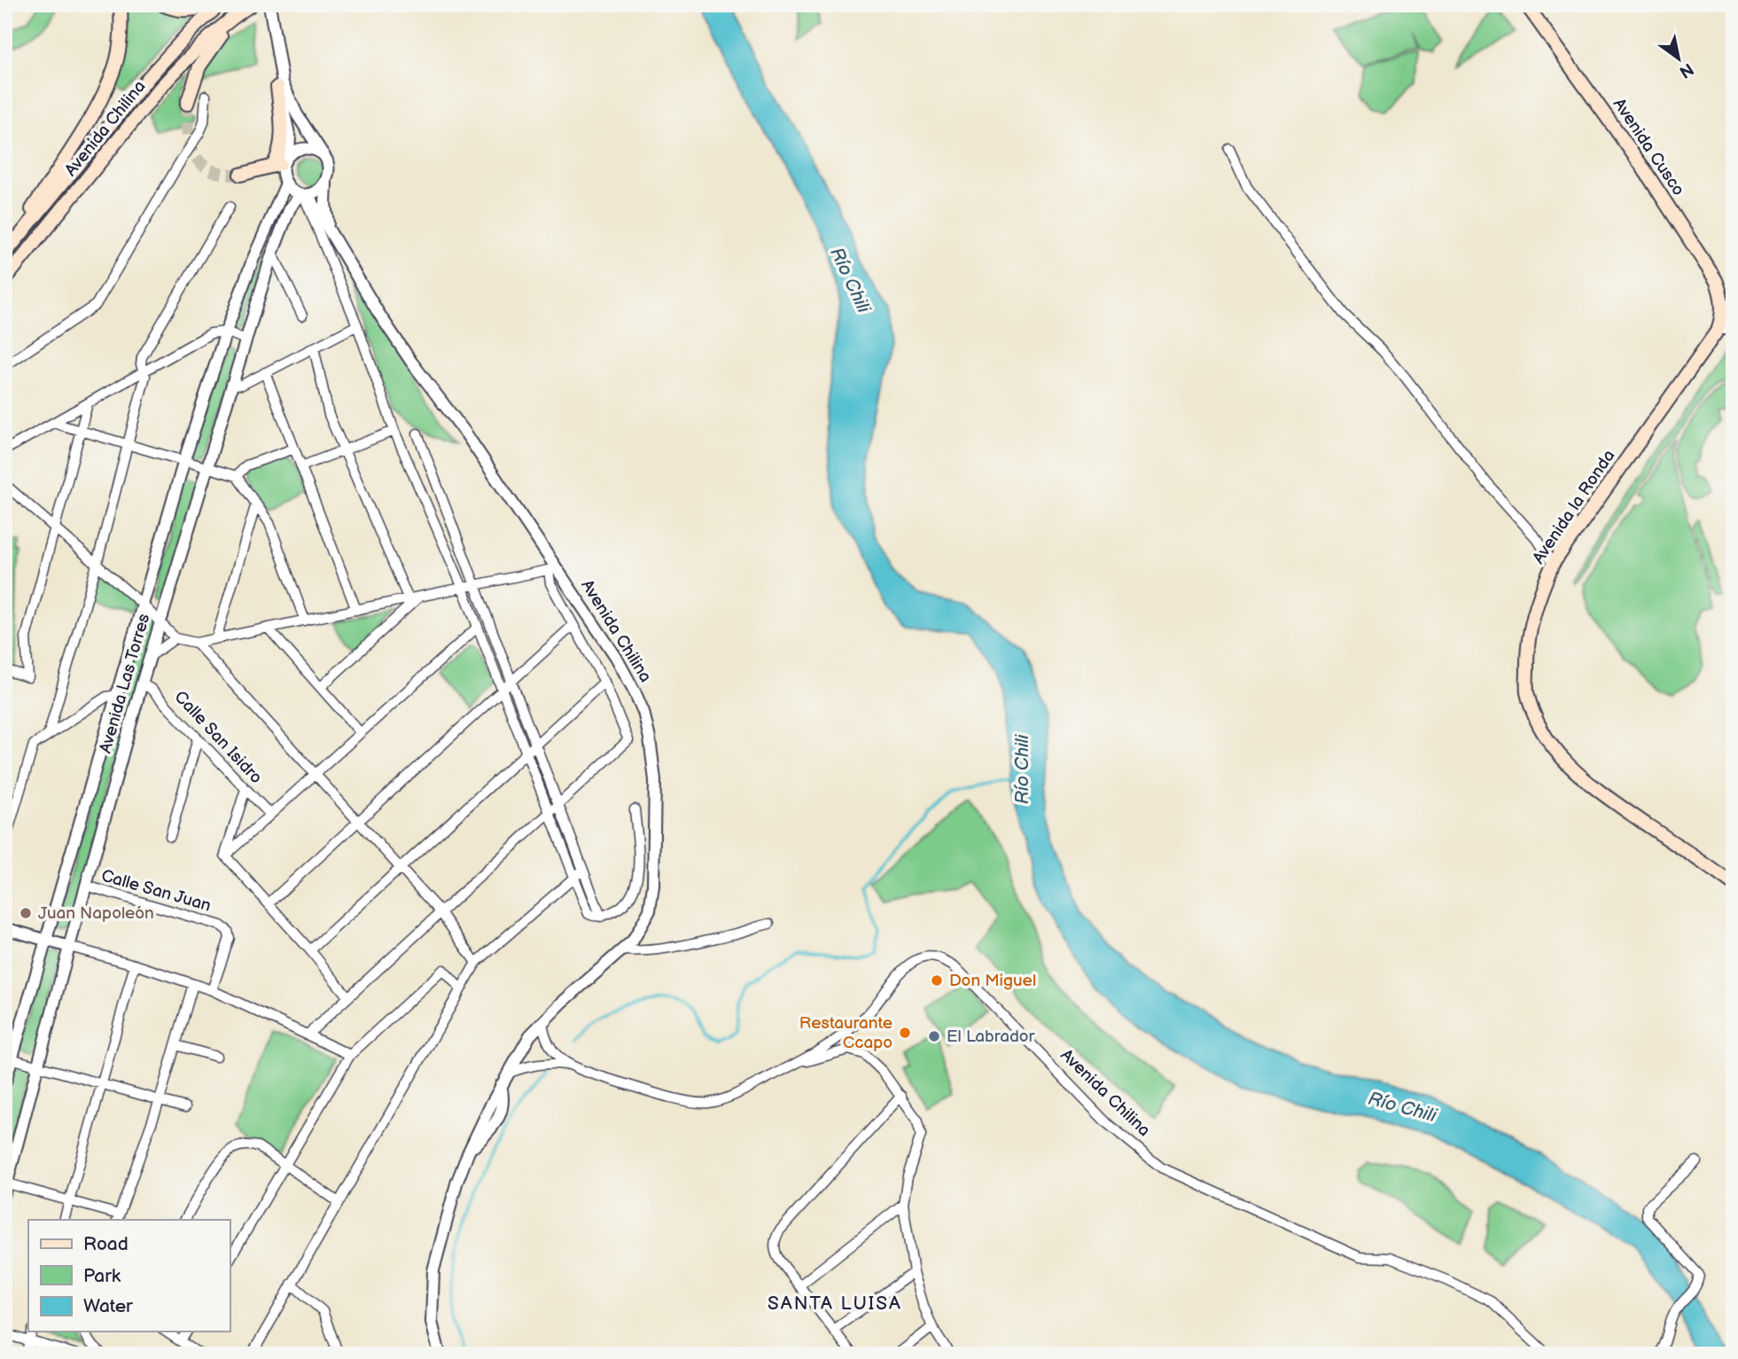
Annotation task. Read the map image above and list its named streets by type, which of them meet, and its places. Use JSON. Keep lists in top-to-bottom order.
{
  "streets": {
    "main road": ["Avenida Chilina", "Avenida Cusco", "Avenida la Ronda"],
    "street": ["Avenida Las Torres", "Calle San Isidro", "Calle San Juan"]
  },
  "crossings": [
    ["Avenida Chilina", "Avenida Las Torres"],
    ["Avenida Cusco", "Avenida la Ronda"],
    ["Avenida Las Torres", "Calle San Isidro"],
    ["Avenida Las Torres", "Calle San Juan"]
  ],
  "districts": ["SANTA LUISA"],
  "water": ["Río Chili"],
  "places": [
    "Juan Napoleón",
    "Don Miguel",
    "Restaurante Ccapo",
    "El Labrador"
  ],
  "legend": ["Road", "Park", "Water"],
  "north": "bottom right"
}
